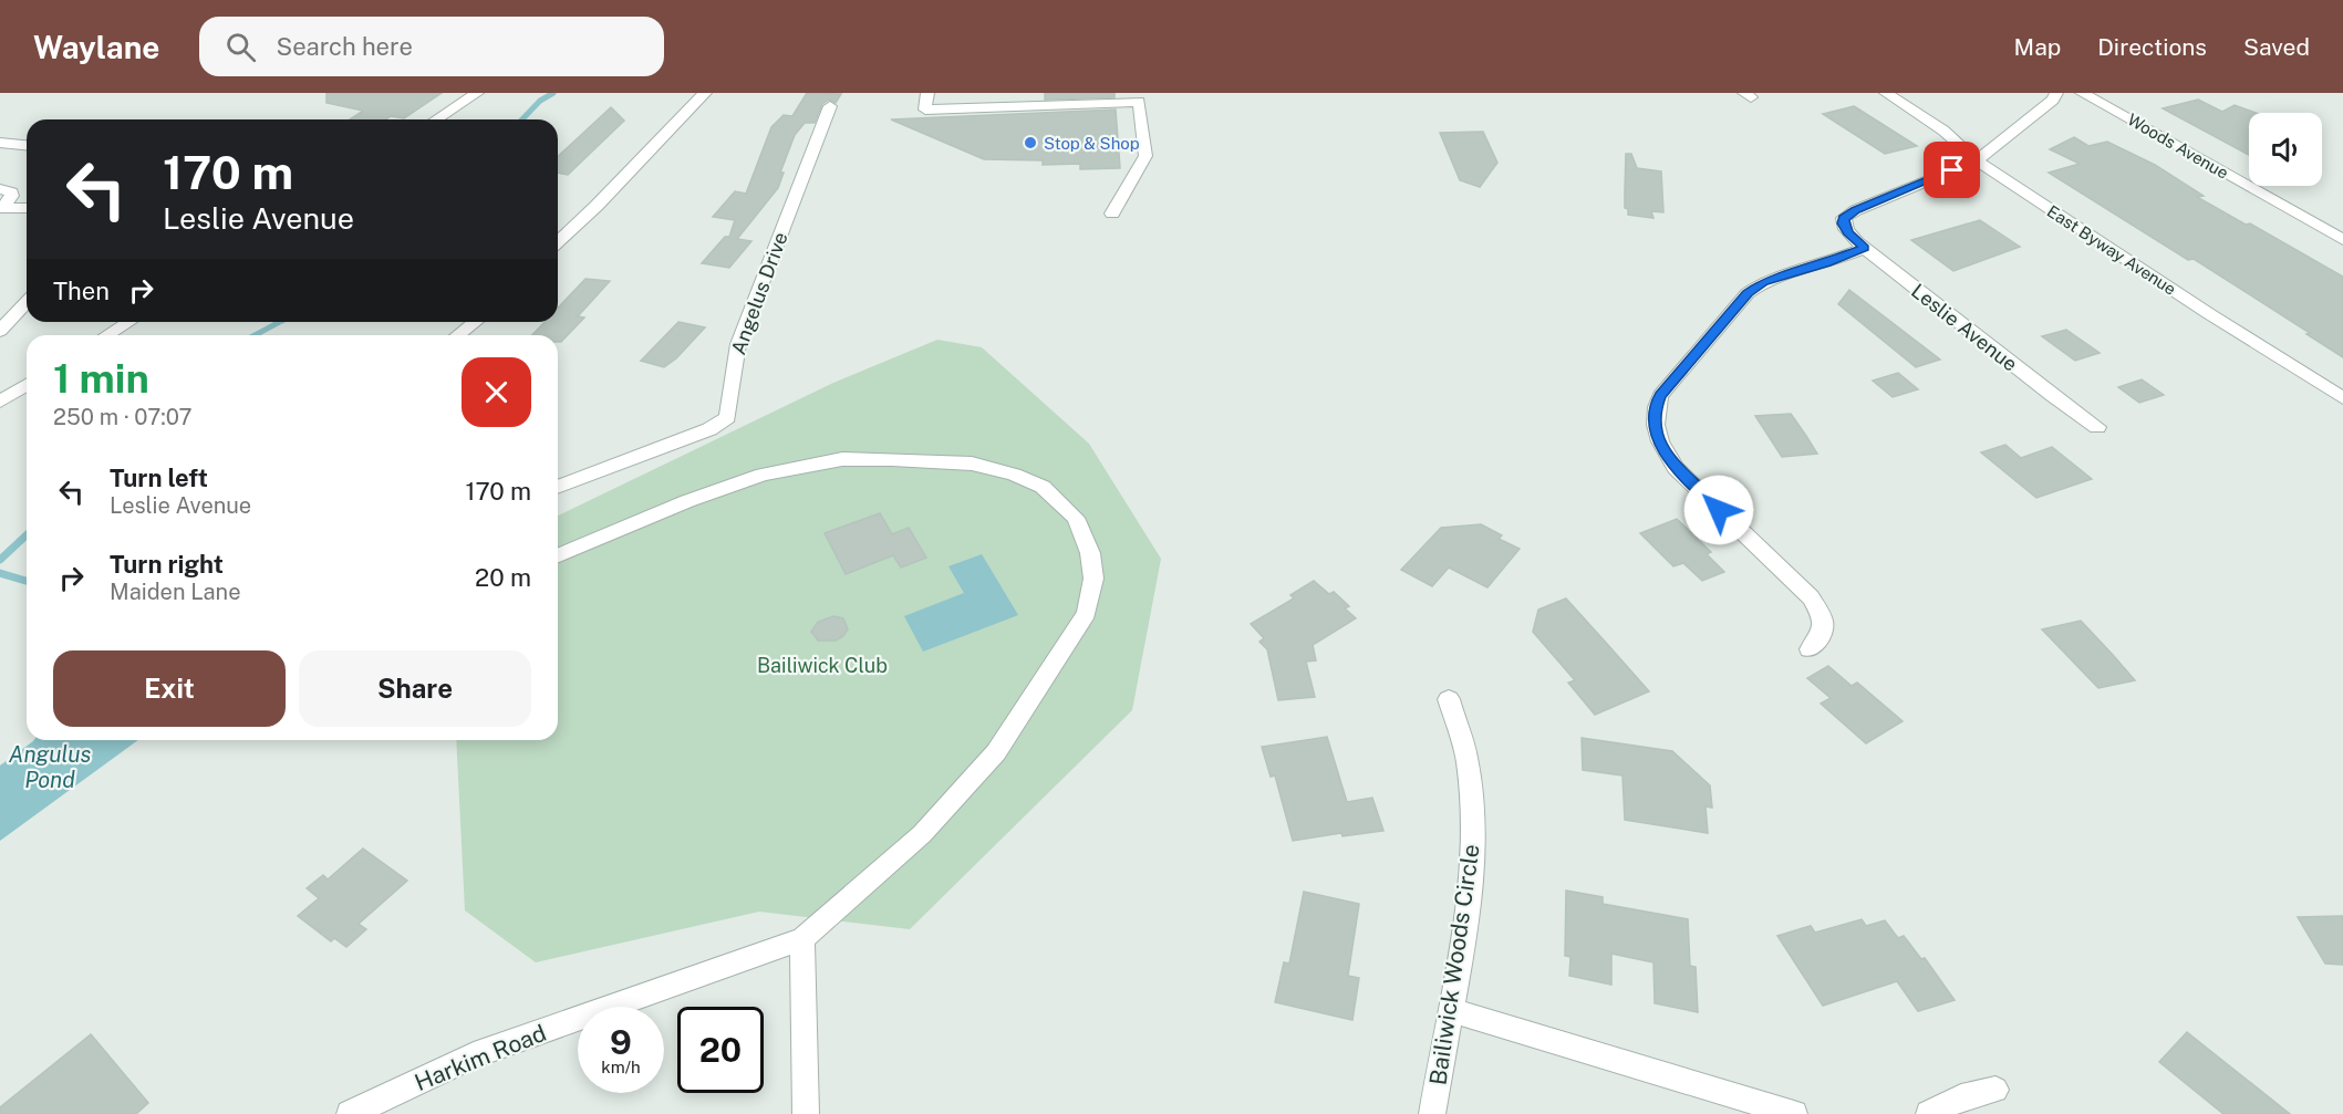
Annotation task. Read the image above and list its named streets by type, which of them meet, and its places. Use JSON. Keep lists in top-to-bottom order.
{
  "streets": {
    "street": [
      "Woods Avenue",
      "East Byway Avenue",
      "Angelus Drive",
      "Leslie Avenue",
      "Bailiwick Woods Circle",
      "Harkim Road"
    ]
  },
  "crossings": [
    ["East Byway Avenue", "Leslie Avenue"]
  ],
  "water": ["Angulus Pond"],
  "parks": ["Bailiwick Club"],
  "places": ["Stop & Shop"],
  "page": {
    "header": "Waylane",
    "search": "Search here",
    "nav": ["Map", "Directions", "Saved"],
    "turn": ["170 m", "Leslie Avenue"],
    "then": "Then",
    "heading": ["1 min", "250 m · 07:07"],
    "list": [
      {
        "name": "Turn left",
        "note": "Leslie Avenue",
        "value": "170 m"
      },
      {
        "name": "Turn right",
        "note": "Maiden Lane",
        "value": "20 m"
      }
    ],
    "buttons": ["Exit", "Share"],
    "speed": "9 km/h",
    "limit": "20"
  }
}
